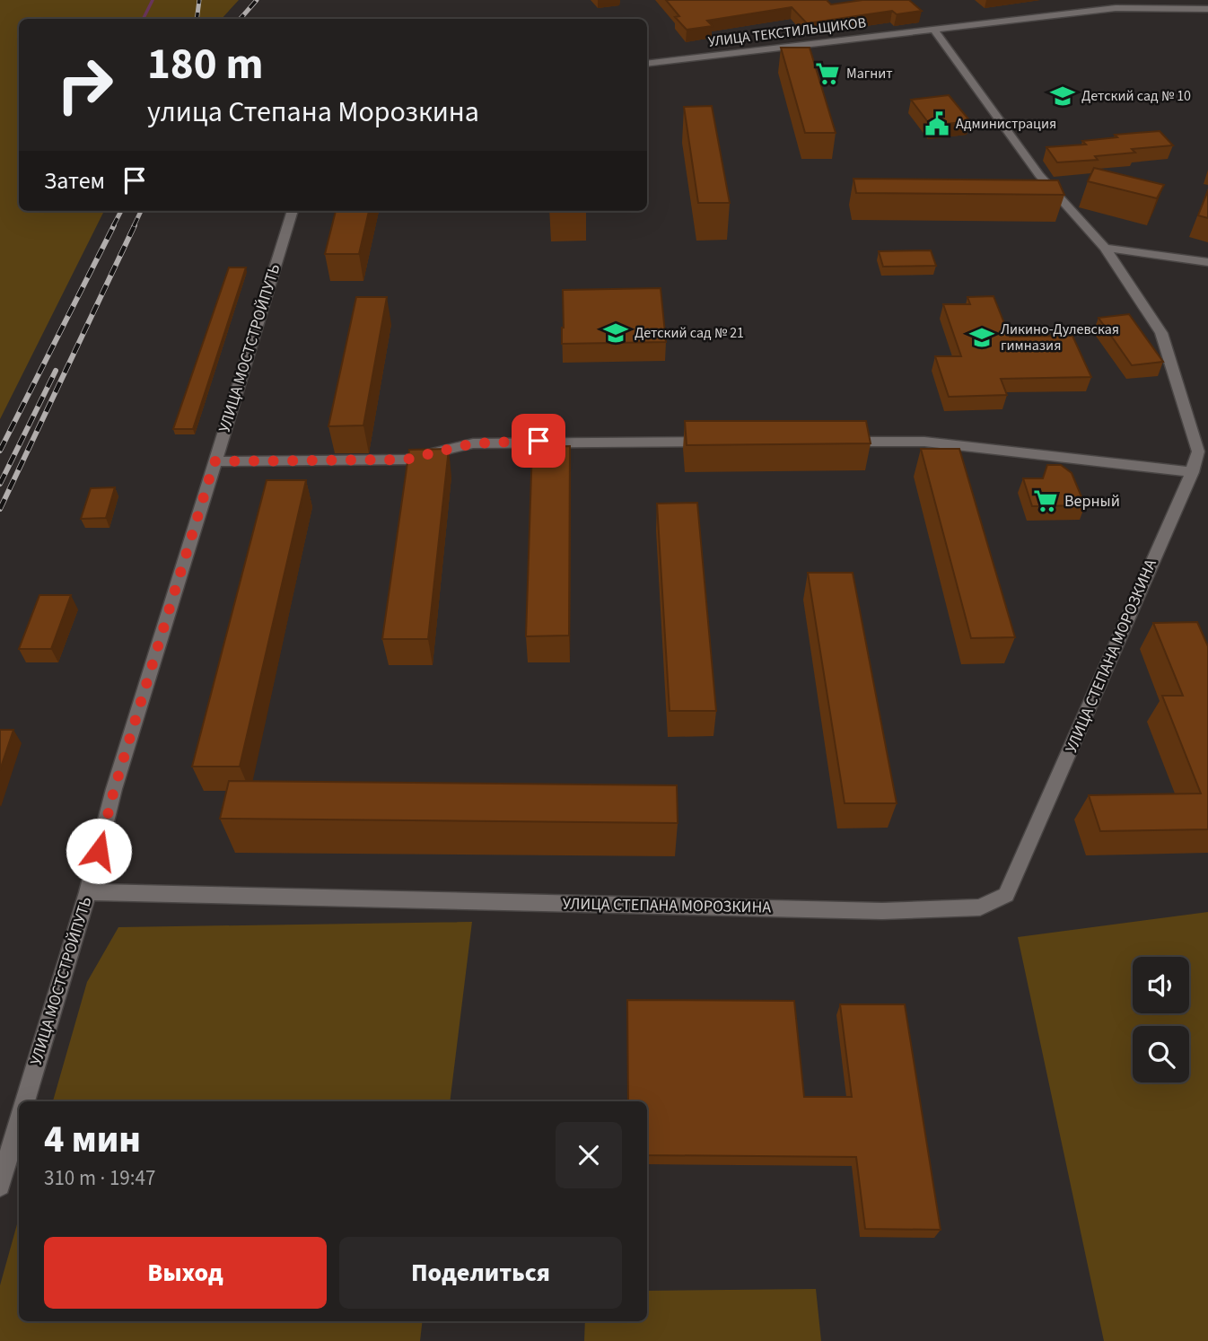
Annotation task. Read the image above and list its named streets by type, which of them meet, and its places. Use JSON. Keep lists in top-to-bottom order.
{
  "streets": {
    "street": ["УЛИЦА ТЕКСТИЛЬЩИКОВ", "УЛИЦА МОСТСТРОЙПУТЬ", "УЛИЦА СТЕПАНА МОРОЗКИНА"]
  },
  "crossings": [
    ["УЛИЦА МОСТСТРОЙПУТЬ", "УЛИЦА СТЕПАНА МОРОЗКИНА"]
  ],
  "places": {
    "supermarket": ["Магнит", "Верный"],
    "school or university": ["Детский сад № 10", "Детский сад № 21", "Ликино-Дулевская гимназия"],
    "public building": ["Администрация"]
  },
  "page": {
    "turn": ["180 m", "улица Степана Морозкина"],
    "then": "Затем",
    "heading": ["4 мин", "310 m · 19:47"],
    "buttons": ["Выход", "Поделиться"]
  }
}
